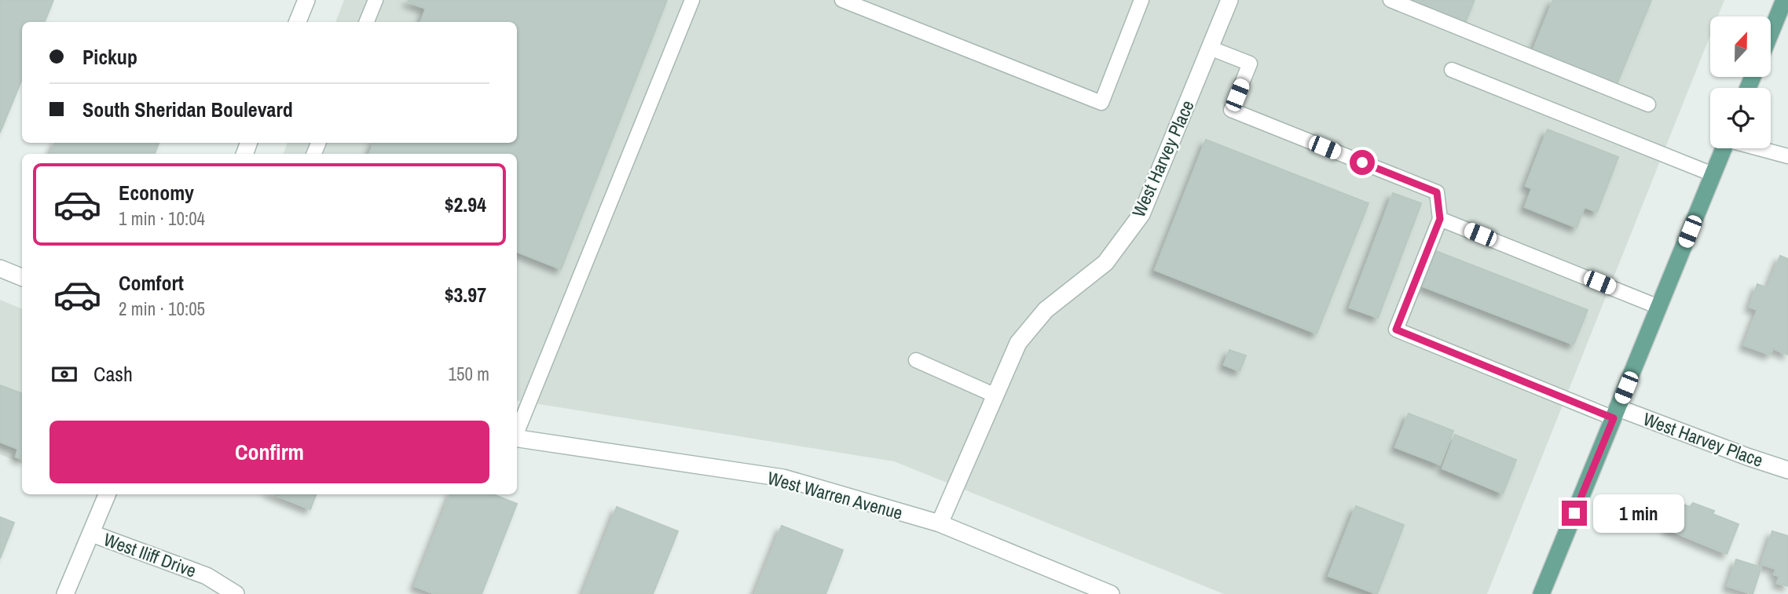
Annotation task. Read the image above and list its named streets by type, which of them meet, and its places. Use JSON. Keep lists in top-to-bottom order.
{
  "streets": {
    "street": ["West Harvey Place", "West Warren Avenue", "West Iliff Drive"]
  },
  "crossings": [
    ["West Harvey Place", "West Warren Avenue"]
  ],
  "north": "top",
  "page": {
    "banner": ["Pickup", "South Sheridan Boulevard"],
    "list": [
      {
        "name": "Economy",
        "note": "1 min · 10:04",
        "value": "$2.94"
      },
      {
        "name": "Comfort",
        "note": "2 min · 10:05",
        "value": "$3.97"
      }
    ],
    "pay": ["Cash", "150 m"],
    "buttons": "Confirm",
    "bubble": "1 min"
  }
}
